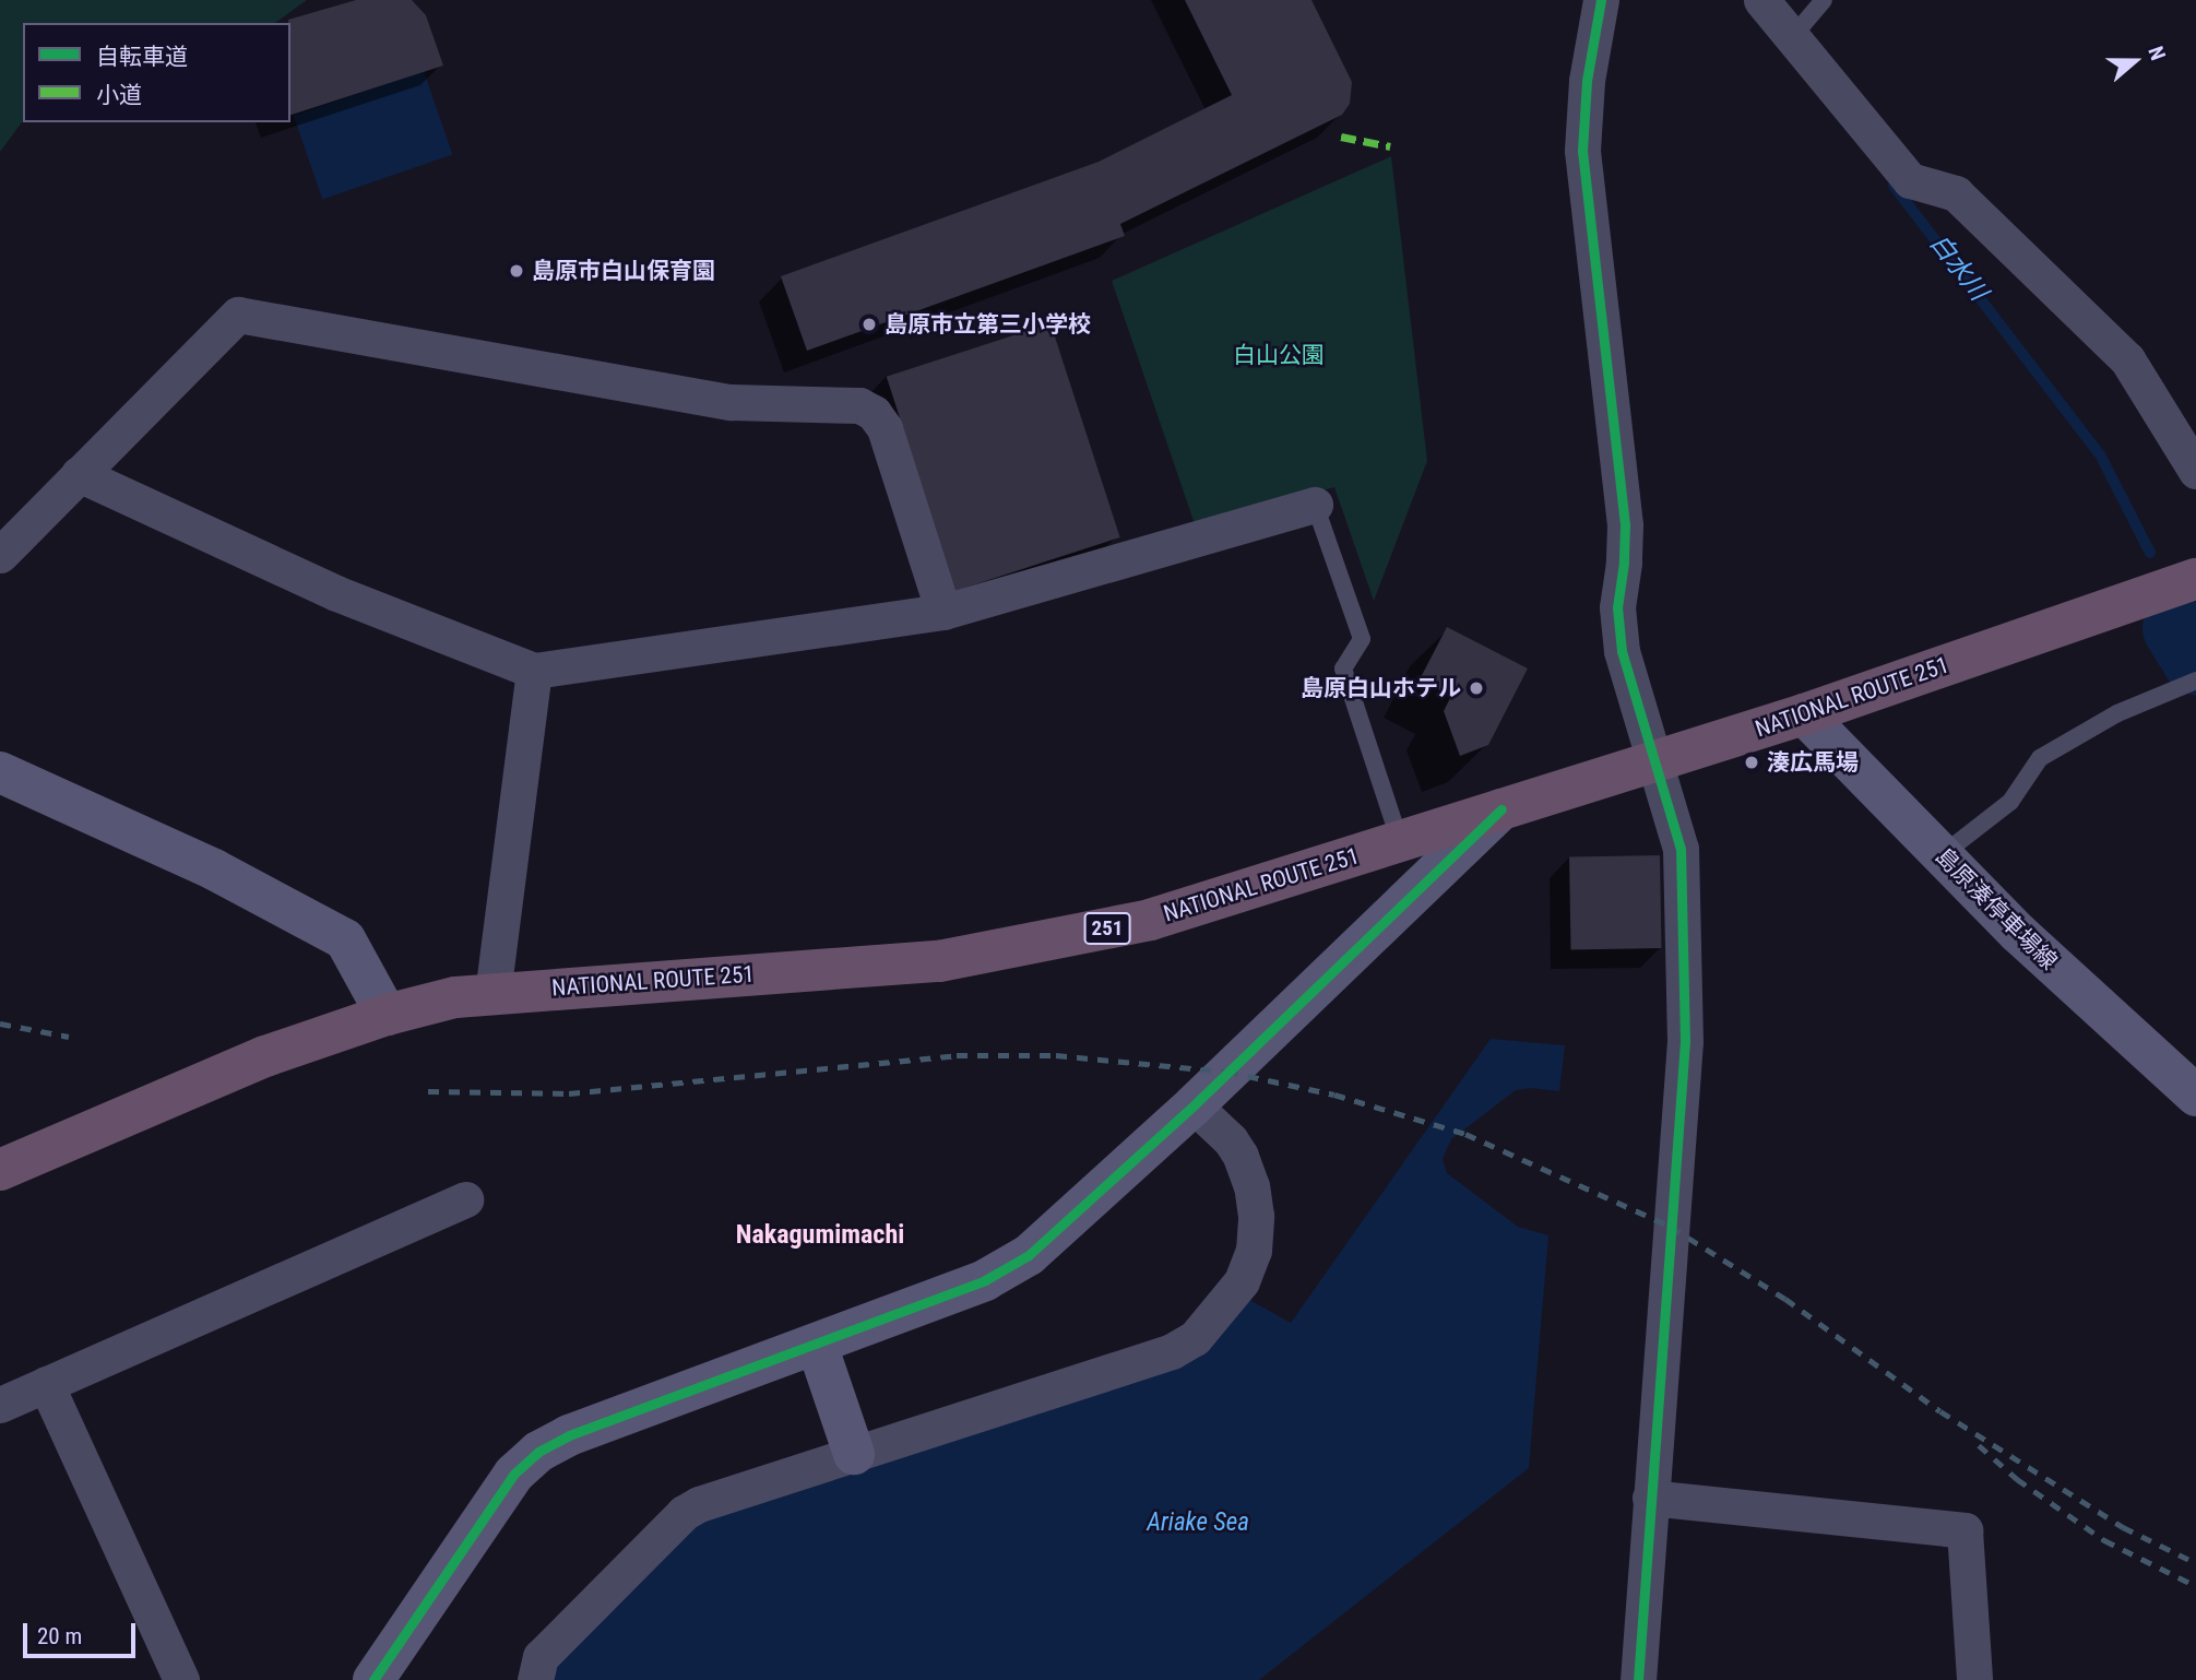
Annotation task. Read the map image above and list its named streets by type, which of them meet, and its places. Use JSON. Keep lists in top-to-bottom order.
{
  "streets": {
    "highway": ["NATIONAL ROUTE 251", "251"],
    "street": ["島原湊停車場線"]
  },
  "crossings": [
    ["NATIONAL ROUTE 251", "島原湊停車場線"]
  ],
  "districts": ["Nakagumimachi"],
  "water": ["白水川", "Ariake Sea"],
  "parks": ["白山公園"],
  "places": [
    "島原市白山保育園",
    "島原市立第三小学校",
    "島原白山ホテル",
    "湊広馬場"
  ],
  "legend": ["自転車道", "小道"],
  "scale_bar": "20 m",
  "north": "right"
}
